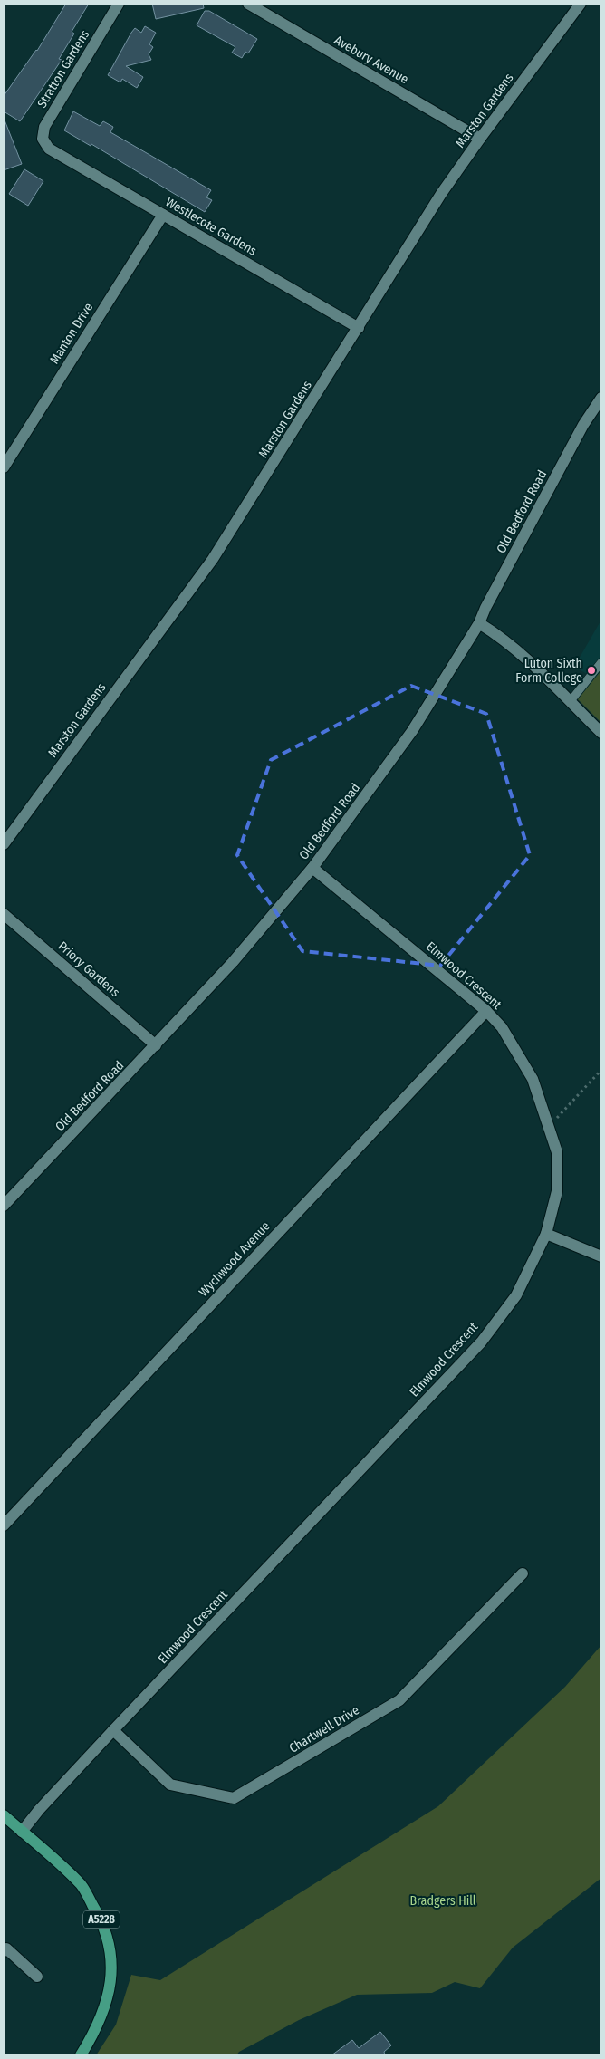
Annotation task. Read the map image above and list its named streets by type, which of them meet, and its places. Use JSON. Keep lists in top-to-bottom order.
{
  "streets": {
    "main road": ["A5228"],
    "street": [
      "Avebury Avenue",
      "Stratton Gardens",
      "Marston Gardens",
      "Westlecote Gardens",
      "Manton Drive",
      "Old Bedford Road",
      "Priory Gardens",
      "Elmwood Crescent",
      "Wychwood Avenue",
      "Chartwell Drive"
    ]
  },
  "crossings": [
    ["Avebury Avenue", "Marston Gardens"],
    ["Stratton Gardens", "Westlecote Gardens"],
    ["Marston Gardens", "Westlecote Gardens"],
    ["Westlecote Gardens", "Manton Drive"],
    ["Old Bedford Road", "Priory Gardens"],
    ["Old Bedford Road", "Elmwood Crescent"],
    ["Elmwood Crescent", "Wychwood Avenue"],
    ["Elmwood Crescent", "Chartwell Drive"],
    ["Elmwood Crescent", "A5228"]
  ],
  "parks": ["Bradgers Hill"],
  "places": ["Luton Sixth Form College"]
}
